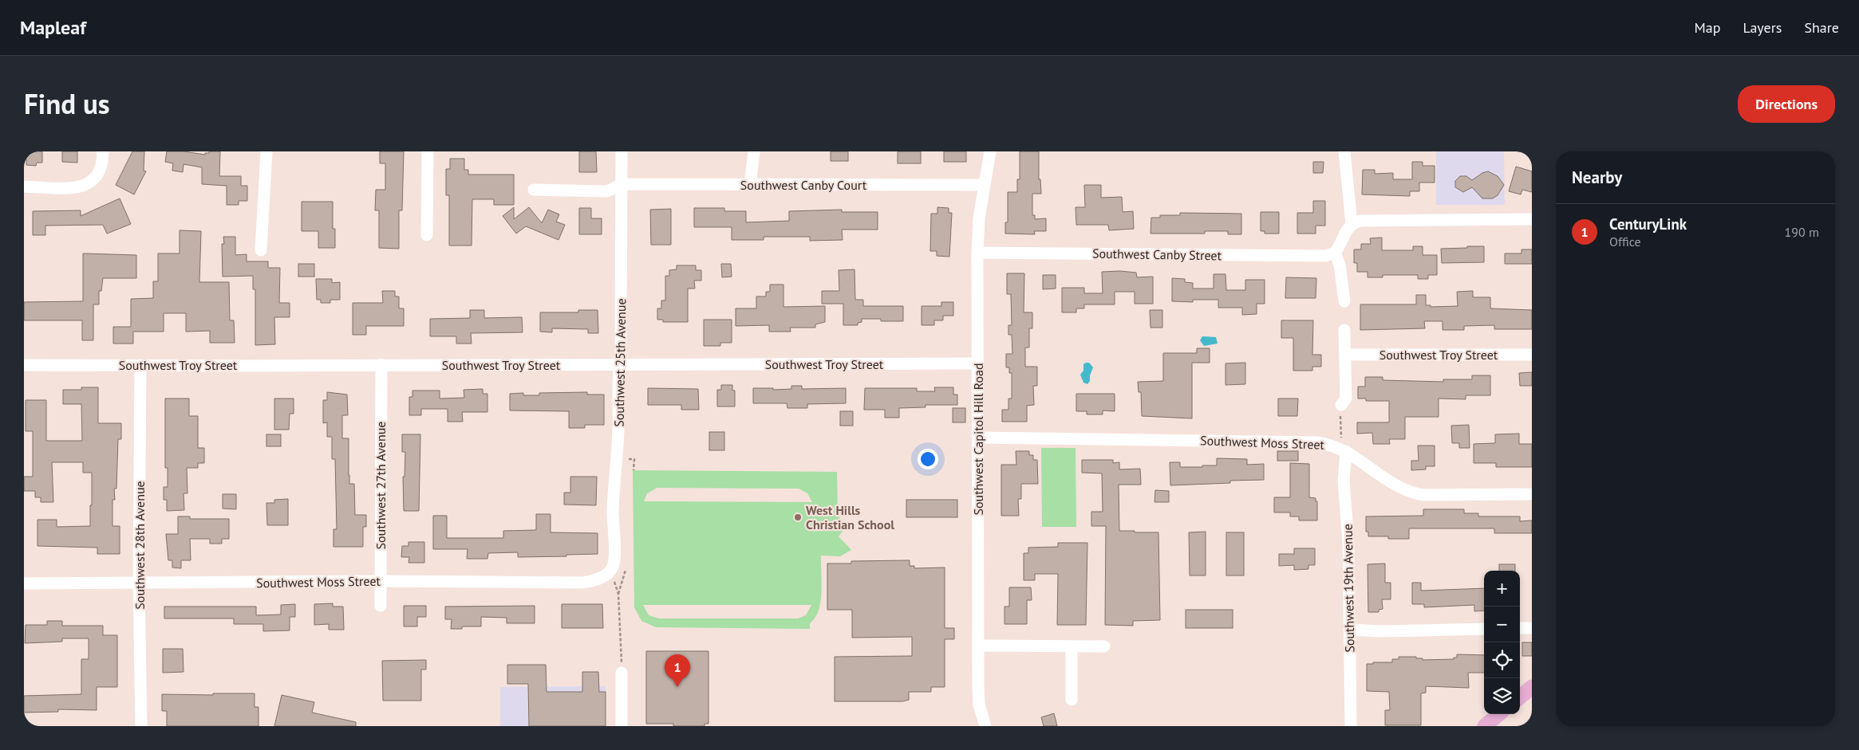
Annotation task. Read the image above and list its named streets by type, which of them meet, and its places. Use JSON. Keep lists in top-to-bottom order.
{
  "streets": {
    "street": [
      "Southwest Canby Court",
      "Southwest Canby Street",
      "Southwest Troy Street",
      "Southwest 25th Avenue",
      "Southwest Capitol Hill Road",
      "Southwest Moss Street",
      "Southwest 27th Avenue",
      "Southwest 28th Avenue",
      "Southwest 19th Avenue"
    ]
  },
  "crossings": [
    ["Southwest Canby Court", "Southwest 25th Avenue"],
    ["Southwest Canby Court", "Southwest Capitol Hill Road"],
    ["Southwest Canby Street", "Southwest Capitol Hill Road"],
    ["Southwest Troy Street", "Southwest 25th Avenue"],
    ["Southwest Troy Street", "Southwest Capitol Hill Road"],
    ["Southwest Troy Street", "Southwest 27th Avenue"],
    ["Southwest Troy Street", "Southwest 28th Avenue"],
    ["Southwest 25th Avenue", "Southwest Moss Street"],
    ["Southwest Capitol Hill Road", "Southwest Moss Street"],
    ["Southwest Moss Street", "Southwest 27th Avenue"],
    ["Southwest Moss Street", "Southwest 28th Avenue"],
    ["Southwest Moss Street", "Southwest 19th Avenue"]
  ],
  "places": ["West Hills Christian School"],
  "page": {
    "header": "Mapleaf",
    "nav": ["Map", "Layers", "Share"],
    "title": "Find us",
    "buttons": "Directions",
    "heading": "Nearby",
    "list": [
      {
        "mark": "1",
        "name": "CenturyLink",
        "note": "Office",
        "value": "190 m"
      }
    ],
    "map_buttons": ["+", "−"],
    "pins": "1"
  }
}
